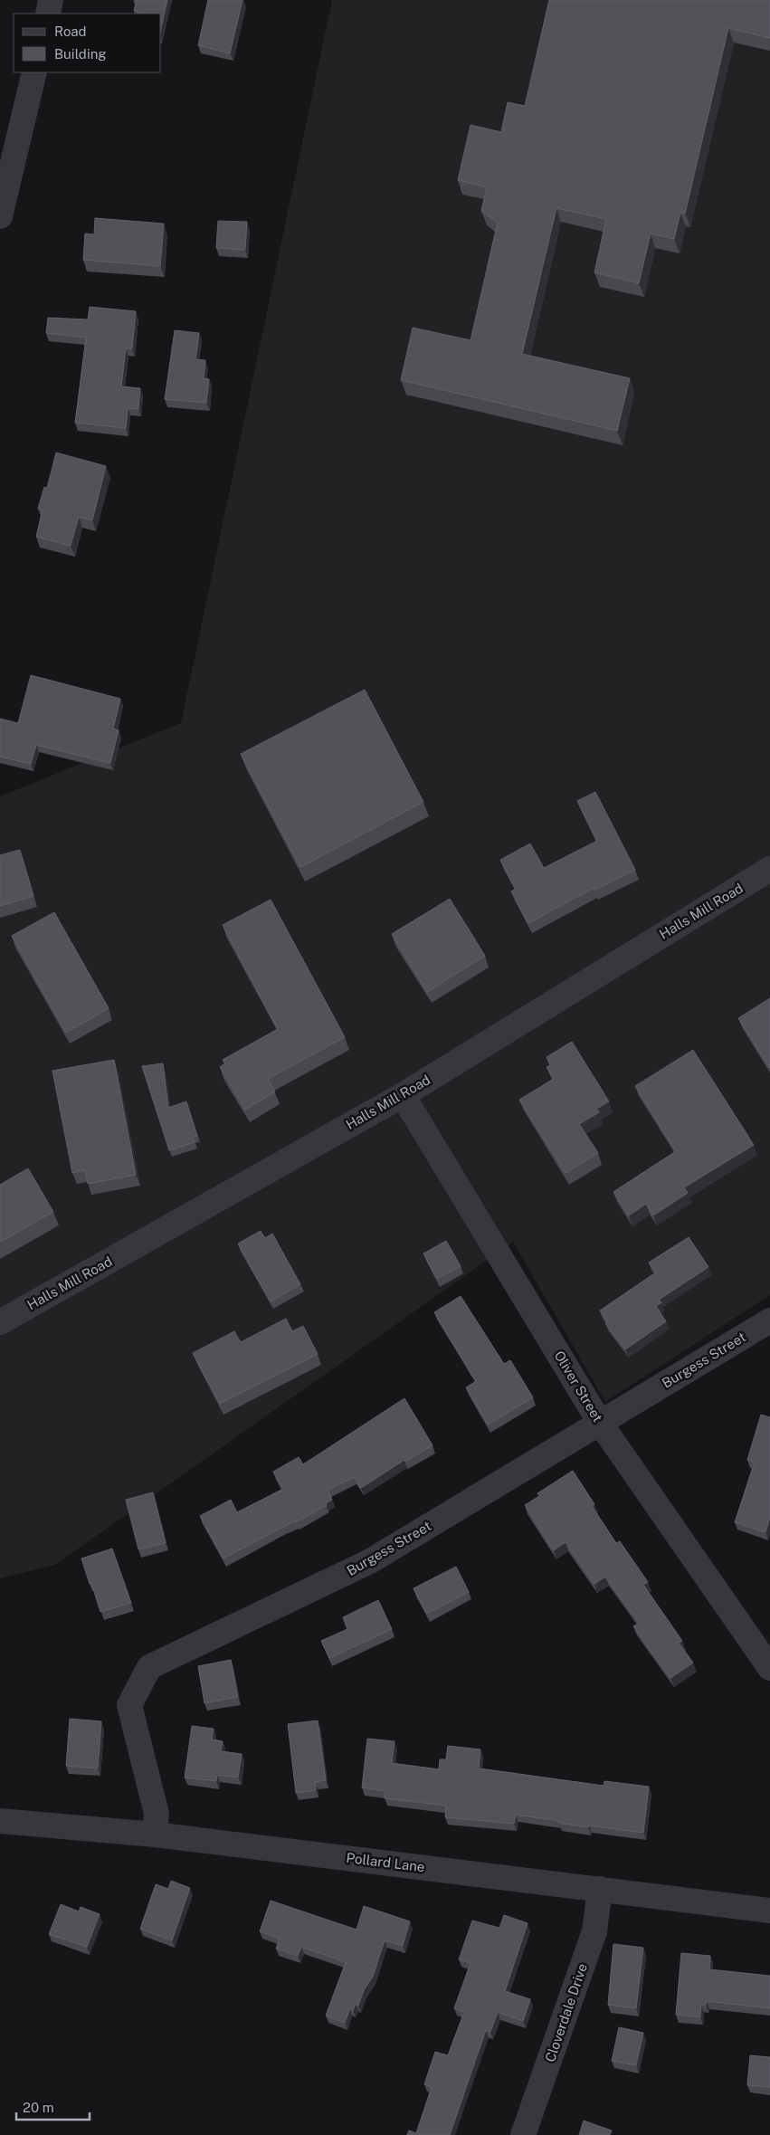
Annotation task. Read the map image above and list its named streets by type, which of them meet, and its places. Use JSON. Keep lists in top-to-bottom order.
{
  "streets": {
    "street": [
      "Halls Mill Road",
      "Burgess Street",
      "Oliver Street",
      "Pollard Lane",
      "Cloverdale Drive"
    ]
  },
  "crossings": [
    ["Halls Mill Road", "Oliver Street"],
    ["Burgess Street", "Oliver Street"],
    ["Burgess Street", "Pollard Lane"],
    ["Pollard Lane", "Cloverdale Drive"]
  ],
  "legend": ["Road", "Building"],
  "scale_bar": "20 m"
}
